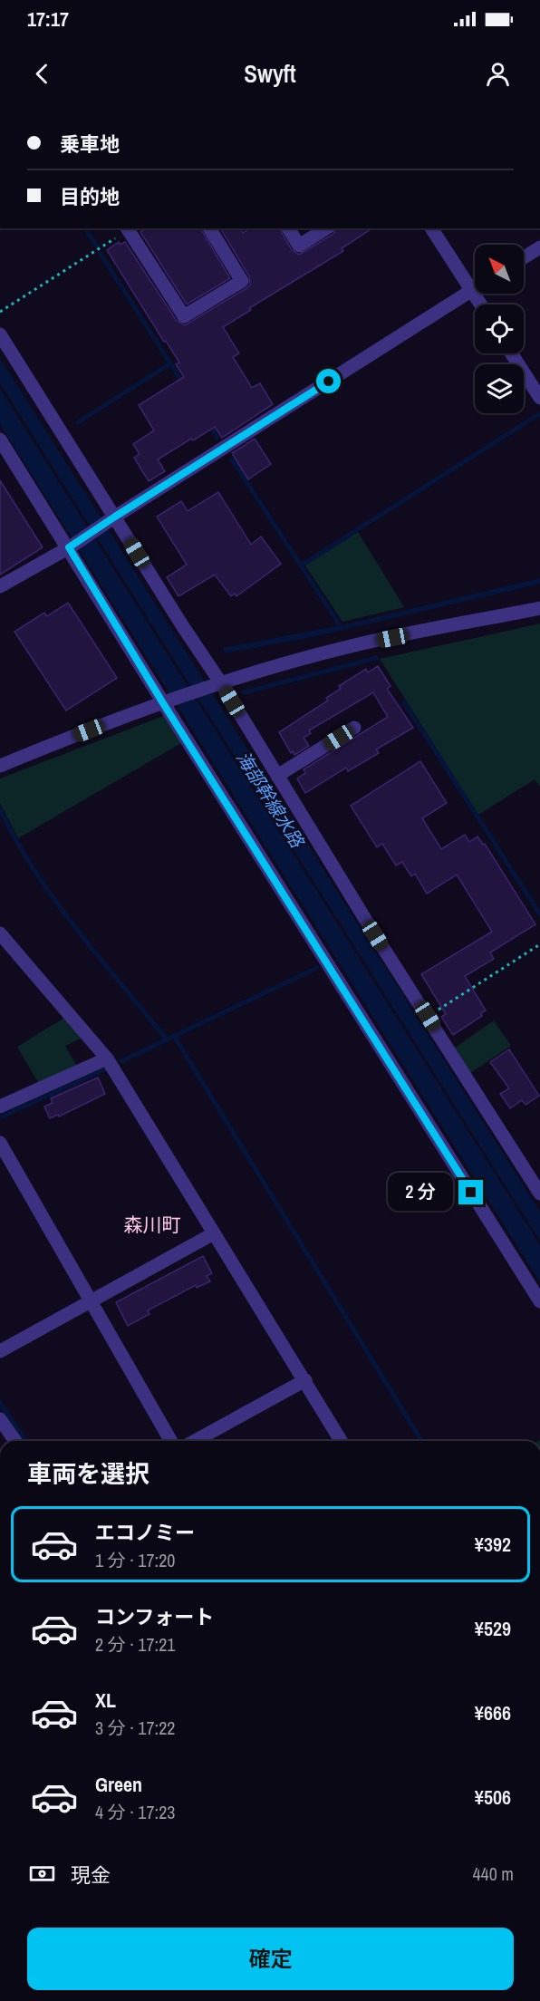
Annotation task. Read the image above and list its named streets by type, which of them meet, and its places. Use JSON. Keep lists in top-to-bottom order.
{
  "districts": ["森川町"],
  "water": ["海部幹線水路"],
  "north": "top left",
  "page": {
    "status": "17:17",
    "header": "Swyft",
    "banner": ["乗車地", "目的地"],
    "bubble": "2 分",
    "heading": "車両を選択",
    "list": [
      {
        "name": "エコノミー",
        "note": "1 分 · 17:20",
        "value": "¥392"
      },
      {
        "name": "コンフォート",
        "note": "2 分 · 17:21",
        "value": "¥529"
      },
      {
        "name": "XL",
        "note": "3 分 · 17:22",
        "value": "¥666"
      },
      {
        "name": "Green",
        "note": "4 分 · 17:23",
        "value": "¥506"
      }
    ],
    "pay": ["現金", "440 m"],
    "buttons": "確定"
  }
}
